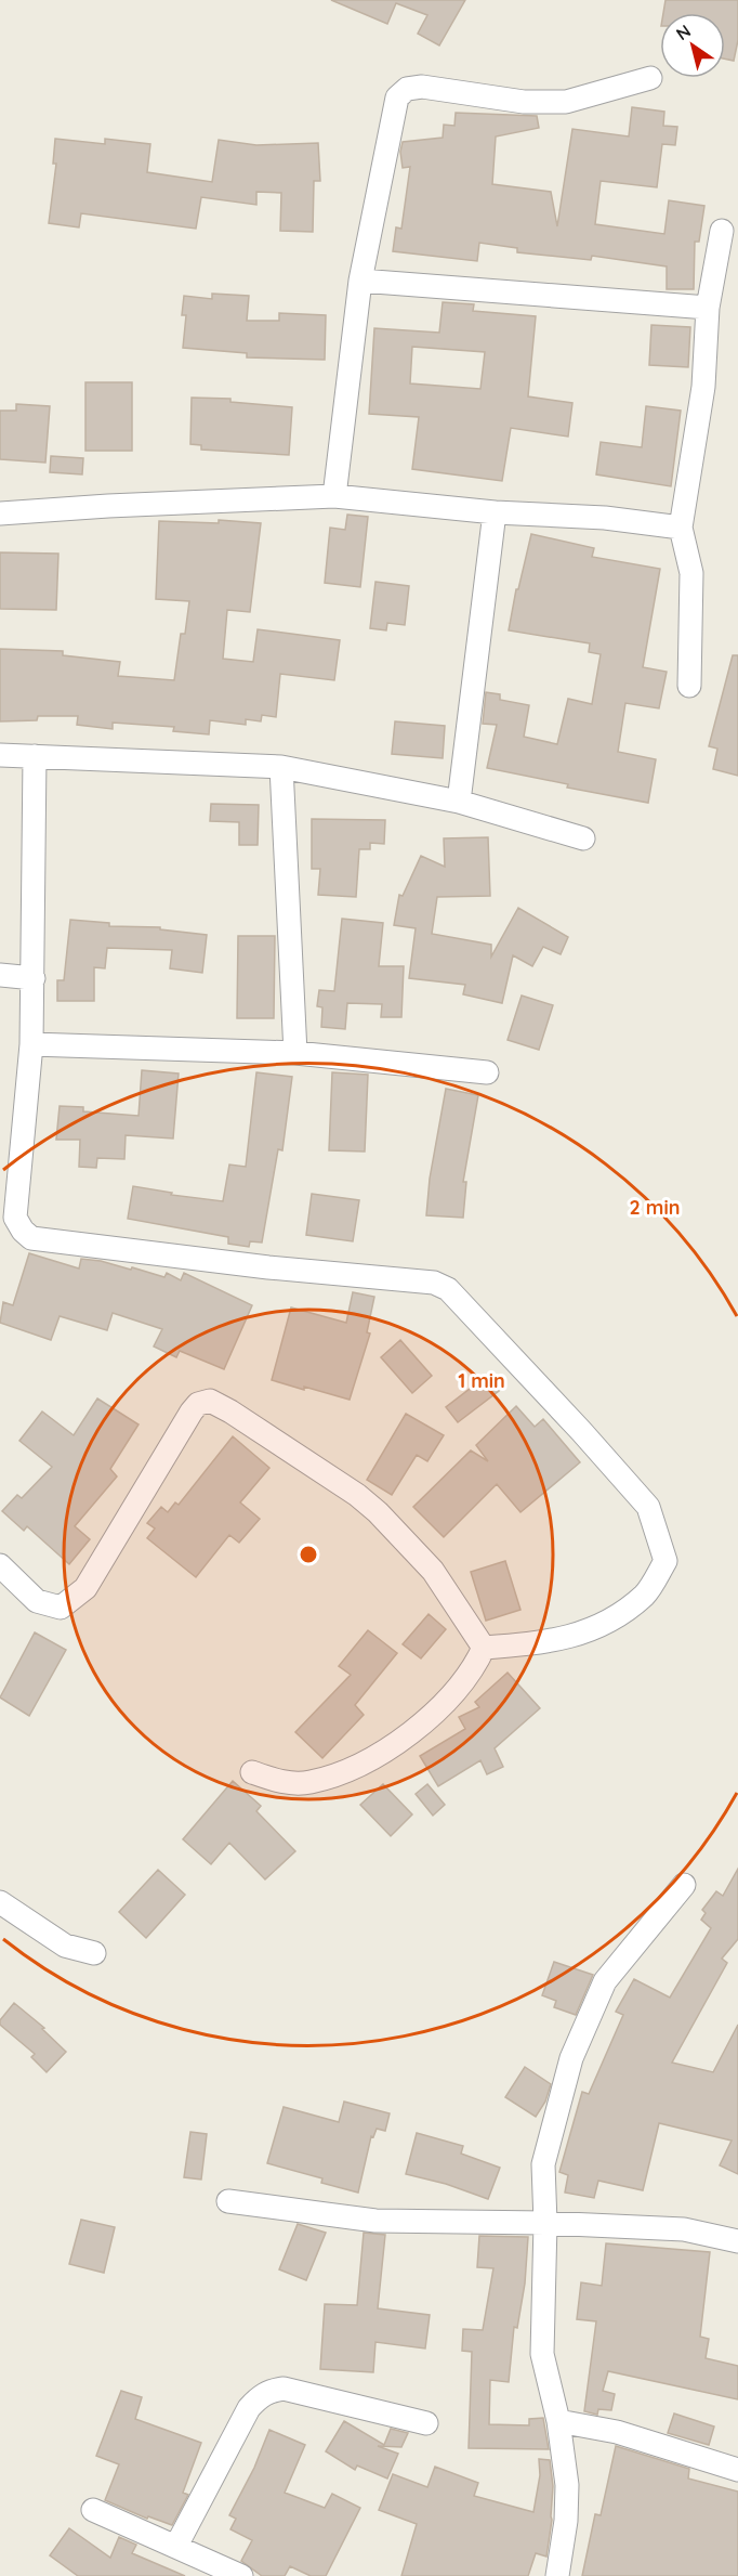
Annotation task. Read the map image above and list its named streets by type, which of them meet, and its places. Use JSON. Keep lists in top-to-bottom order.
{
  "north": "top left",
  "rings": ["2 min", "1 min"]
}
